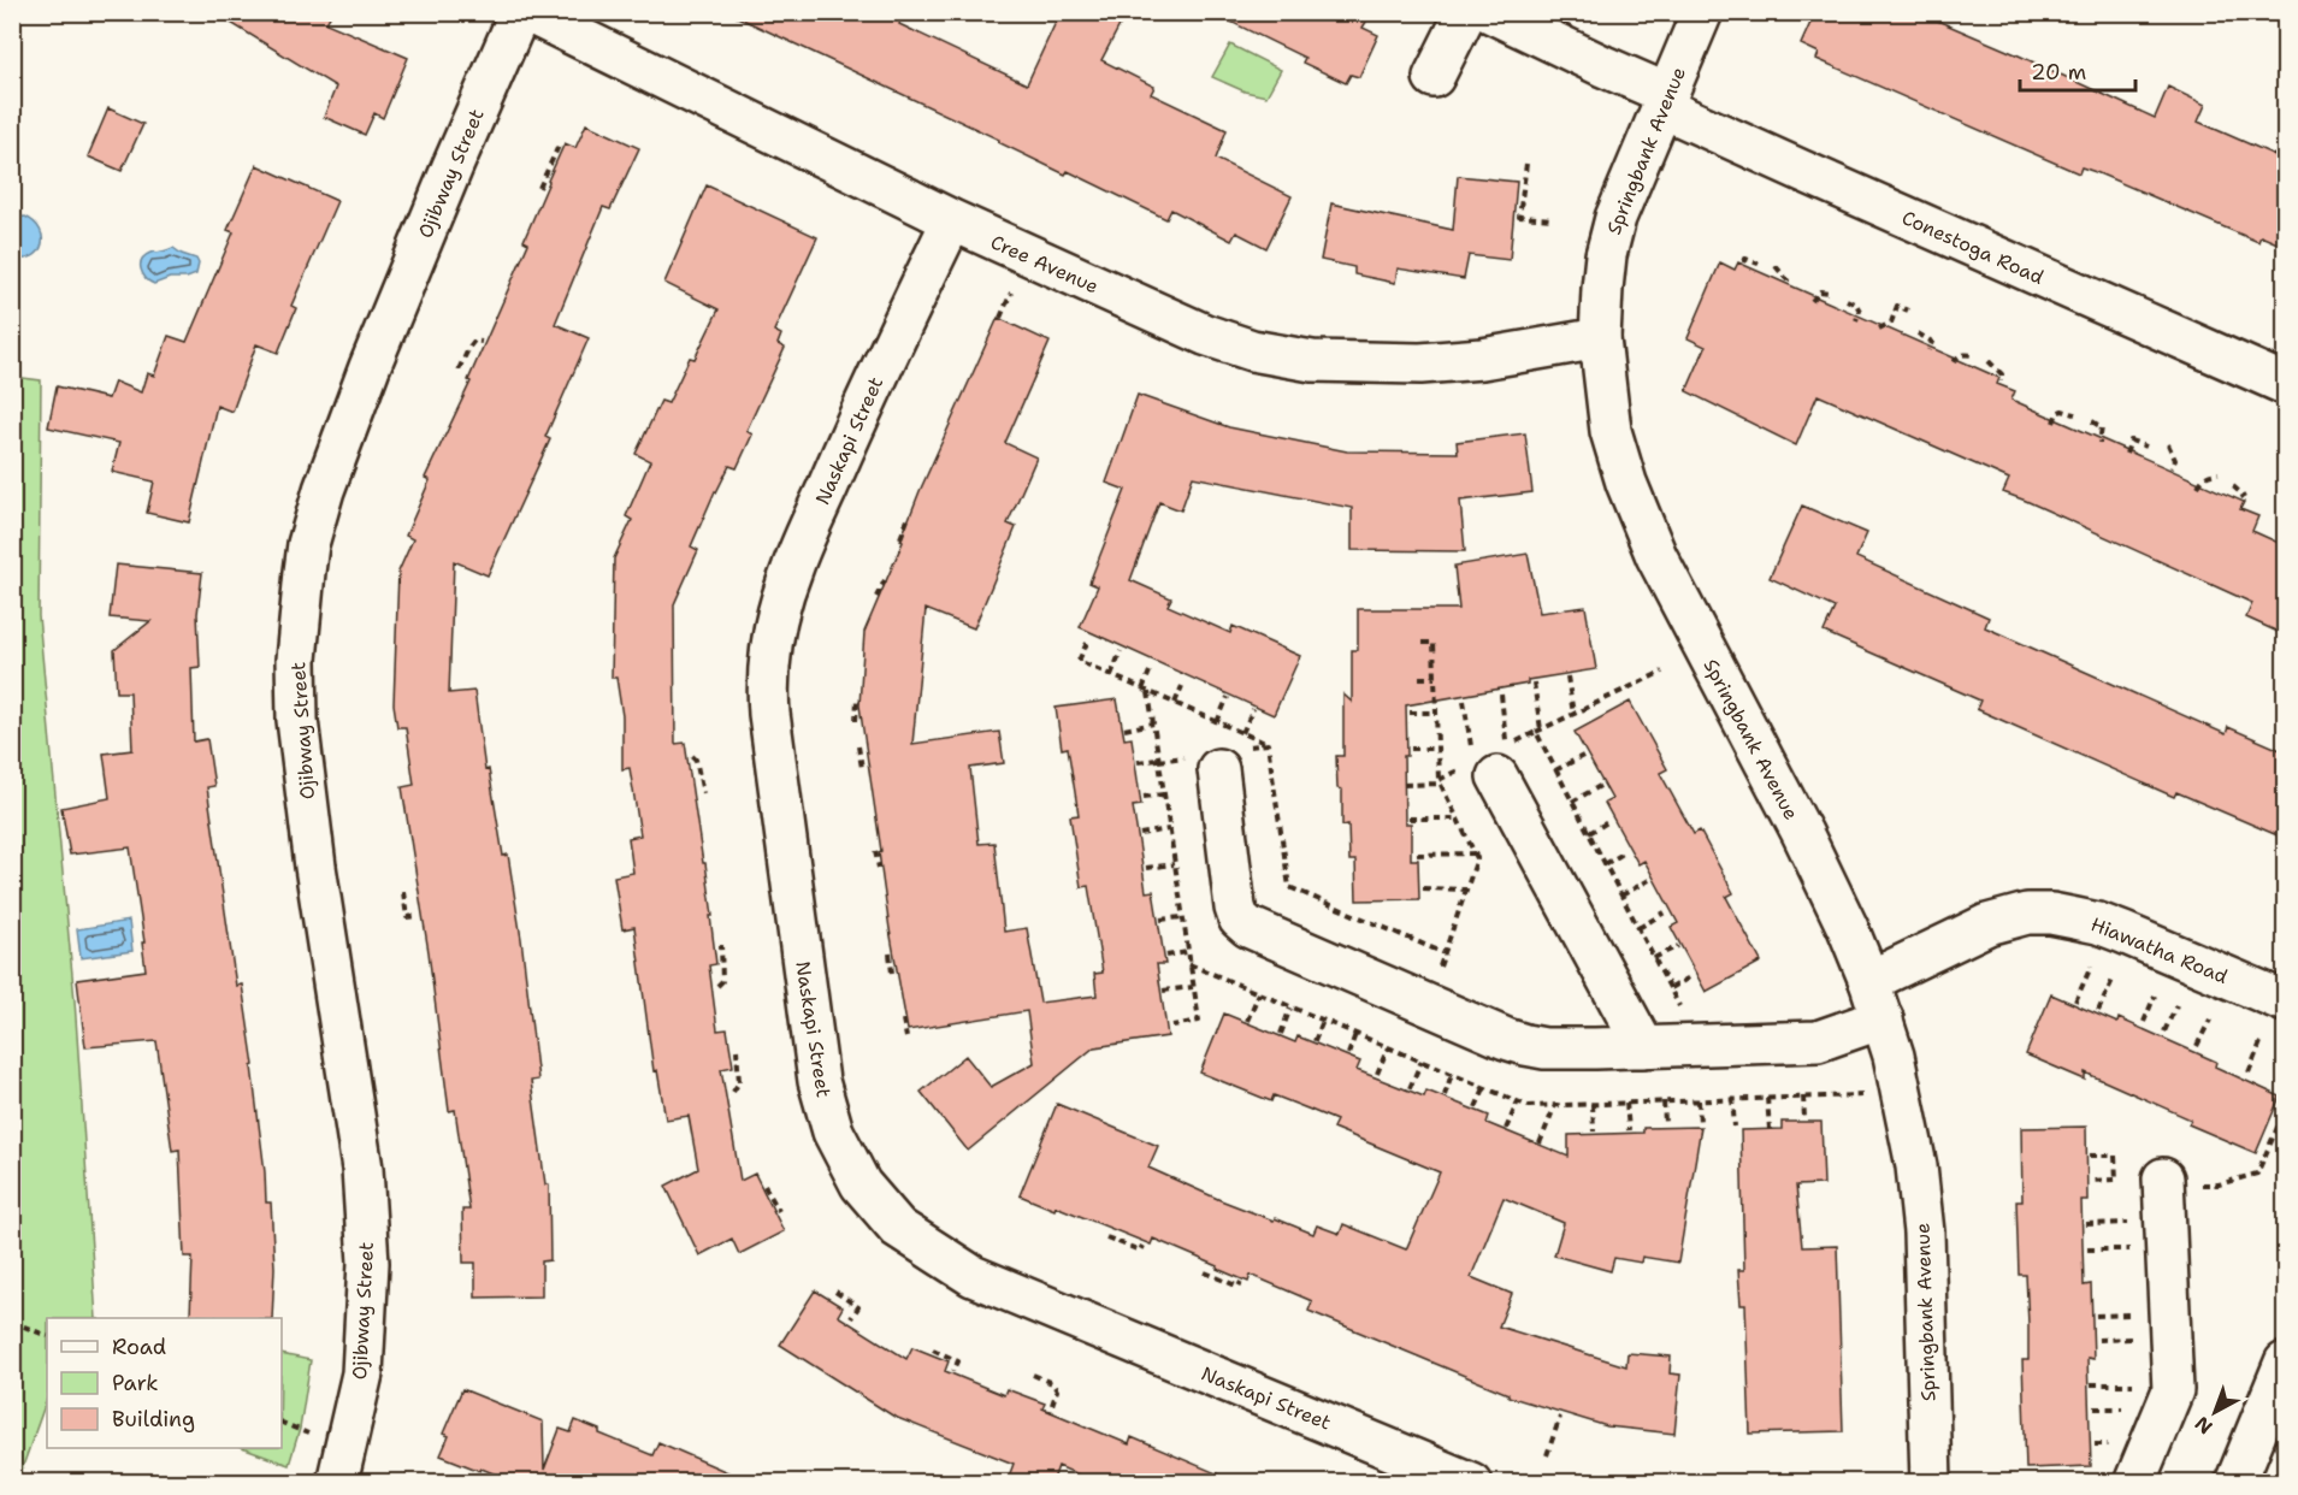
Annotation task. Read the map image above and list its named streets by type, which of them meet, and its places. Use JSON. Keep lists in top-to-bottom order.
{
  "streets": {
    "street": [
      "Springbank Avenue",
      "Ojibway Street",
      "Conestoga Road",
      "Cree Avenue",
      "Naskapi Street",
      "Hiawatha Road"
    ]
  },
  "crossings": [
    ["Springbank Avenue", "Conestoga Road"],
    ["Springbank Avenue", "Cree Avenue"],
    ["Springbank Avenue", "Hiawatha Road"],
    ["Cree Avenue", "Naskapi Street"]
  ],
  "legend": ["Road", "Park", "Building"],
  "scale_bar": "20 m",
  "north": "bottom left"
}
